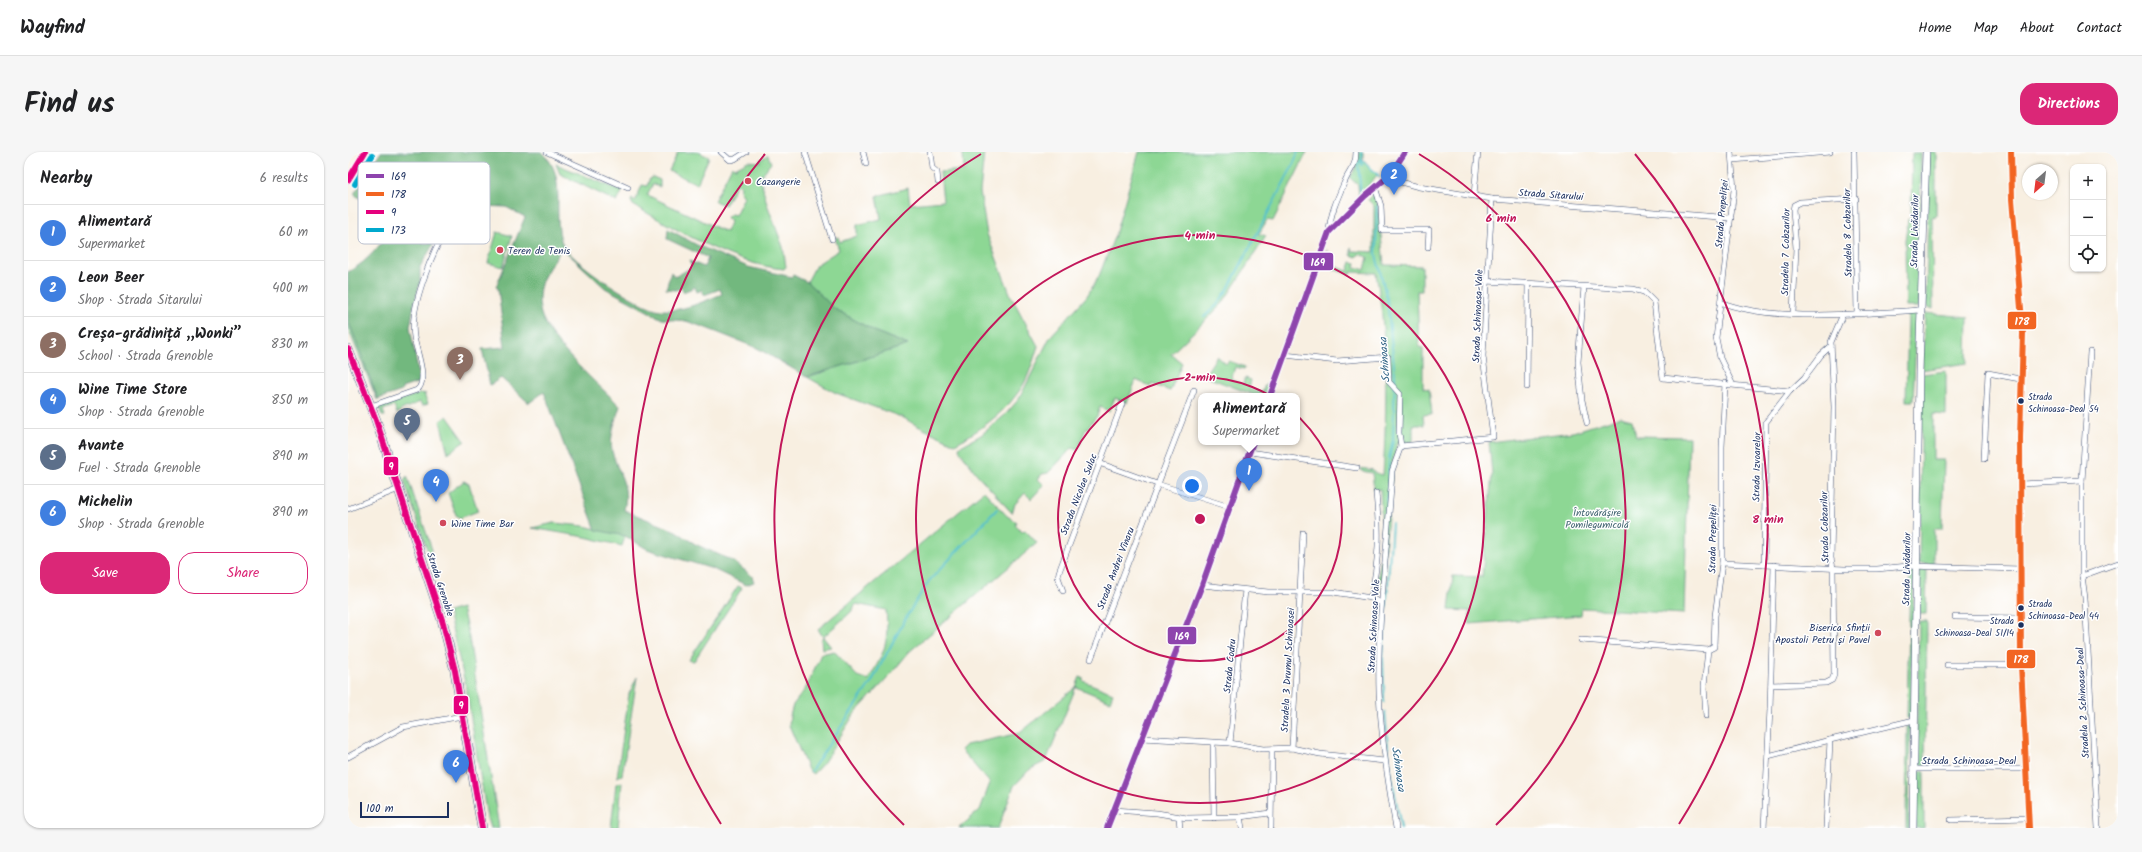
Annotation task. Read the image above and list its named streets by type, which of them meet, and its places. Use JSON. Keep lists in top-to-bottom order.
{
  "streets": {
    "main road": ["Strada Grenoble"],
    "street": [
      "Strada Sitarului",
      "Strada Prepeliței",
      "Strada Livădarilor",
      "Stradela 8 Cobzarilor",
      "Stradela 7 Cobzarilor",
      "Strada Schinoasa-Vale",
      "Strada Izvoarelor",
      "Strada Nicolae Sulac",
      "Strada Cobzarilor",
      "Strada Andrei Vînaru",
      "Strada Codru",
      "Stradela 3 Drumul Schinoasei",
      "Stradela 2 Schinoasa-Deal",
      "Strada Schinoasa-Deal"
    ]
  },
  "crossings": [
    ["Strada Sitarului", "Strada Prepeliței"],
    ["Strada Sitarului", "Strada Schinoasa-Vale"],
    ["Strada Livădarilor", "Strada Schinoasa-Deal"],
    ["Stradela 8 Cobzarilor", "Stradela 7 Cobzarilor"],
    ["Strada Izvoarelor", "Strada Cobzarilor"]
  ],
  "water": ["Schinoasa"],
  "parks": ["Întovărășire Pomilegumicolă"],
  "places": [
    "Cazangerie",
    "Teren de Tenis",
    "Strada Schinoasa-Deal 54",
    "Wine Time Bar",
    "Strada Schinoasa-Deal 44",
    "Strada Schinoasa-Deal 51/14",
    "Biserica Sfinții Apostoli Petru și Pavel"
  ],
  "lines": [
    "transit line 169",
    "transit line 178",
    "transit line 9",
    "transit line 173"
  ],
  "legend": [
    "169",
    "178",
    "9",
    "173"
  ],
  "scale_bar": "100 m",
  "north": "bottom left",
  "page": {
    "header": "Wayfind",
    "nav": [
      "Home",
      "Map",
      "About",
      "Contact"
    ],
    "title": "Find us",
    "buttons": [
      "Directions",
      ["Save", "Share"]
    ],
    "heading": ["Nearby", "6 results"],
    "pins": [
      "2",
      "3",
      "5",
      "1",
      "4",
      "6"
    ],
    "map_buttons": ["+", "−"],
    "list": [
      {
        "mark": "1",
        "name": "Alimentară",
        "note": "Supermarket",
        "value": "60 m"
      },
      {
        "mark": "2",
        "name": "Leon Beer",
        "note": "Shop · Strada Sitarului",
        "value": "400 m"
      },
      {
        "mark": "3",
        "name": "Creșa-grădiniță „Wonki”",
        "note": "School · Strada Grenoble",
        "value": "830 m"
      },
      {
        "mark": "4",
        "name": "Wine Time Store",
        "note": "Shop · Strada Grenoble",
        "value": "850 m"
      },
      {
        "mark": "5",
        "name": "Avante",
        "note": "Fuel · Strada Grenoble",
        "value": "890 m"
      },
      {
        "mark": "6",
        "name": "Michelin",
        "note": "Shop · Strada Grenoble",
        "value": "890 m"
      }
    ],
    "popup": ["Alimentară", "Supermarket"],
    "scale": "100 m"
  },
  "rings": [
    "6 min",
    "4 min",
    "2 min",
    "8 min"
  ]
}
